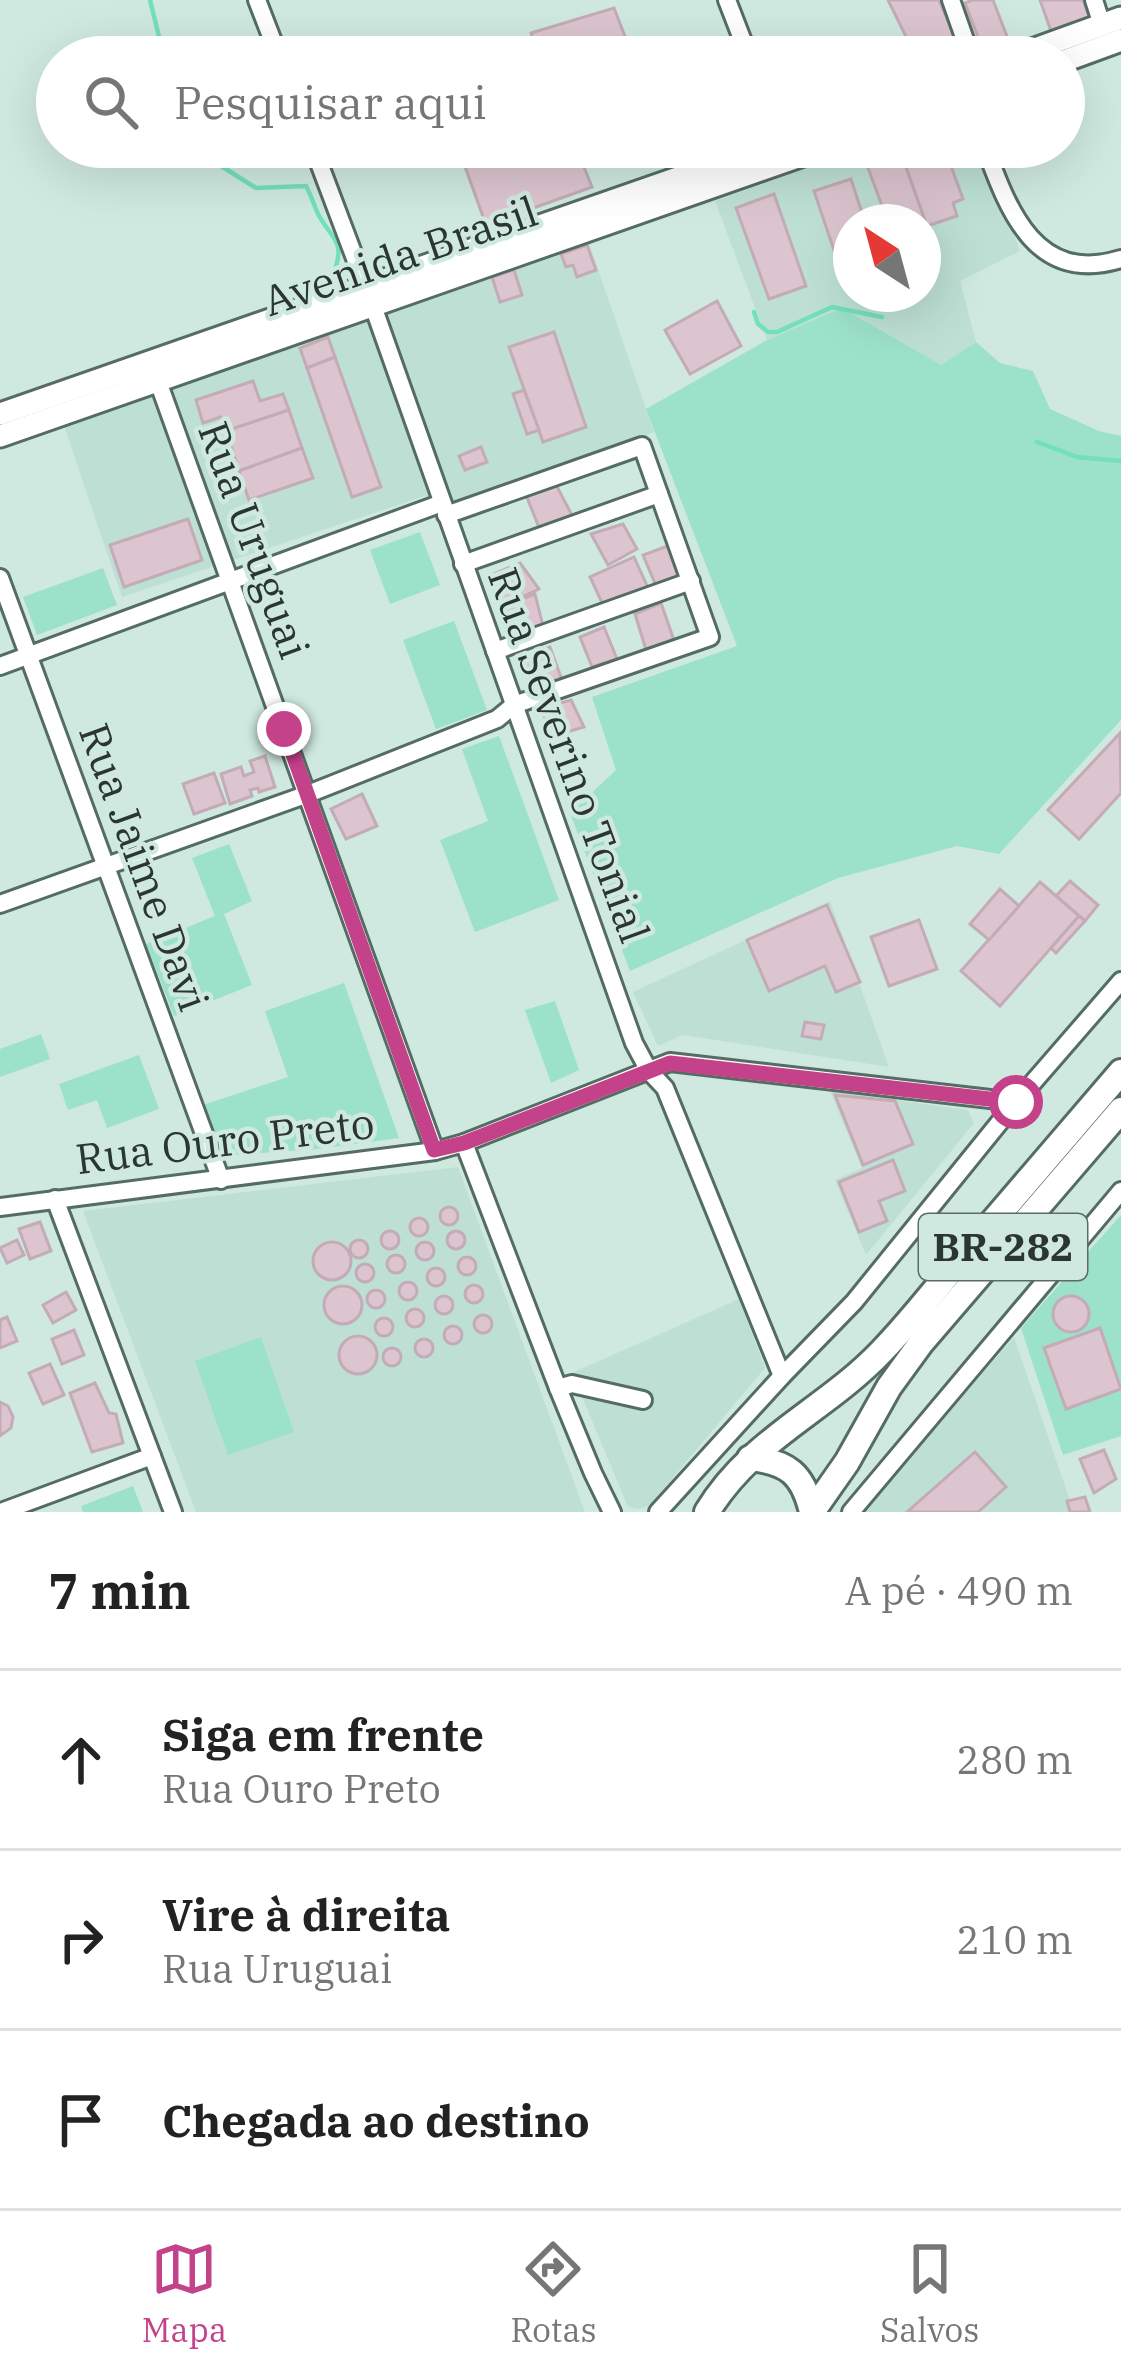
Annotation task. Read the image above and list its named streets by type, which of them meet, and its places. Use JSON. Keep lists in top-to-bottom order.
{
  "streets": {
    "highway": ["BR-282"],
    "main road": ["Avenida Brasil"],
    "street": [
      "Rua Uruguai",
      "Rua Severino Tonial",
      "Rua Jaime Davi",
      "Rua Ouro Preto"
    ]
  },
  "crossings": [
    ["Avenida Brasil", "Rua Uruguai"],
    ["Avenida Brasil", "Rua Severino Tonial"],
    ["Rua Uruguai", "Rua Ouro Preto"],
    ["Rua Severino Tonial", "Rua Ouro Preto"],
    ["Rua Jaime Davi", "Rua Ouro Preto"]
  ],
  "north": "top left",
  "page": {
    "search": "Pesquisar aqui",
    "heading": ["7 min", "A pé · 490 m"],
    "list": [
      ["Siga em frente", "Rua Ouro Preto", "280 m"],
      ["Vire à direita", "Rua Uruguai", "210 m"],
      "Chegada ao destino"
    ],
    "nav": ["Mapa", "Rotas", "Salvos"]
  }
}
